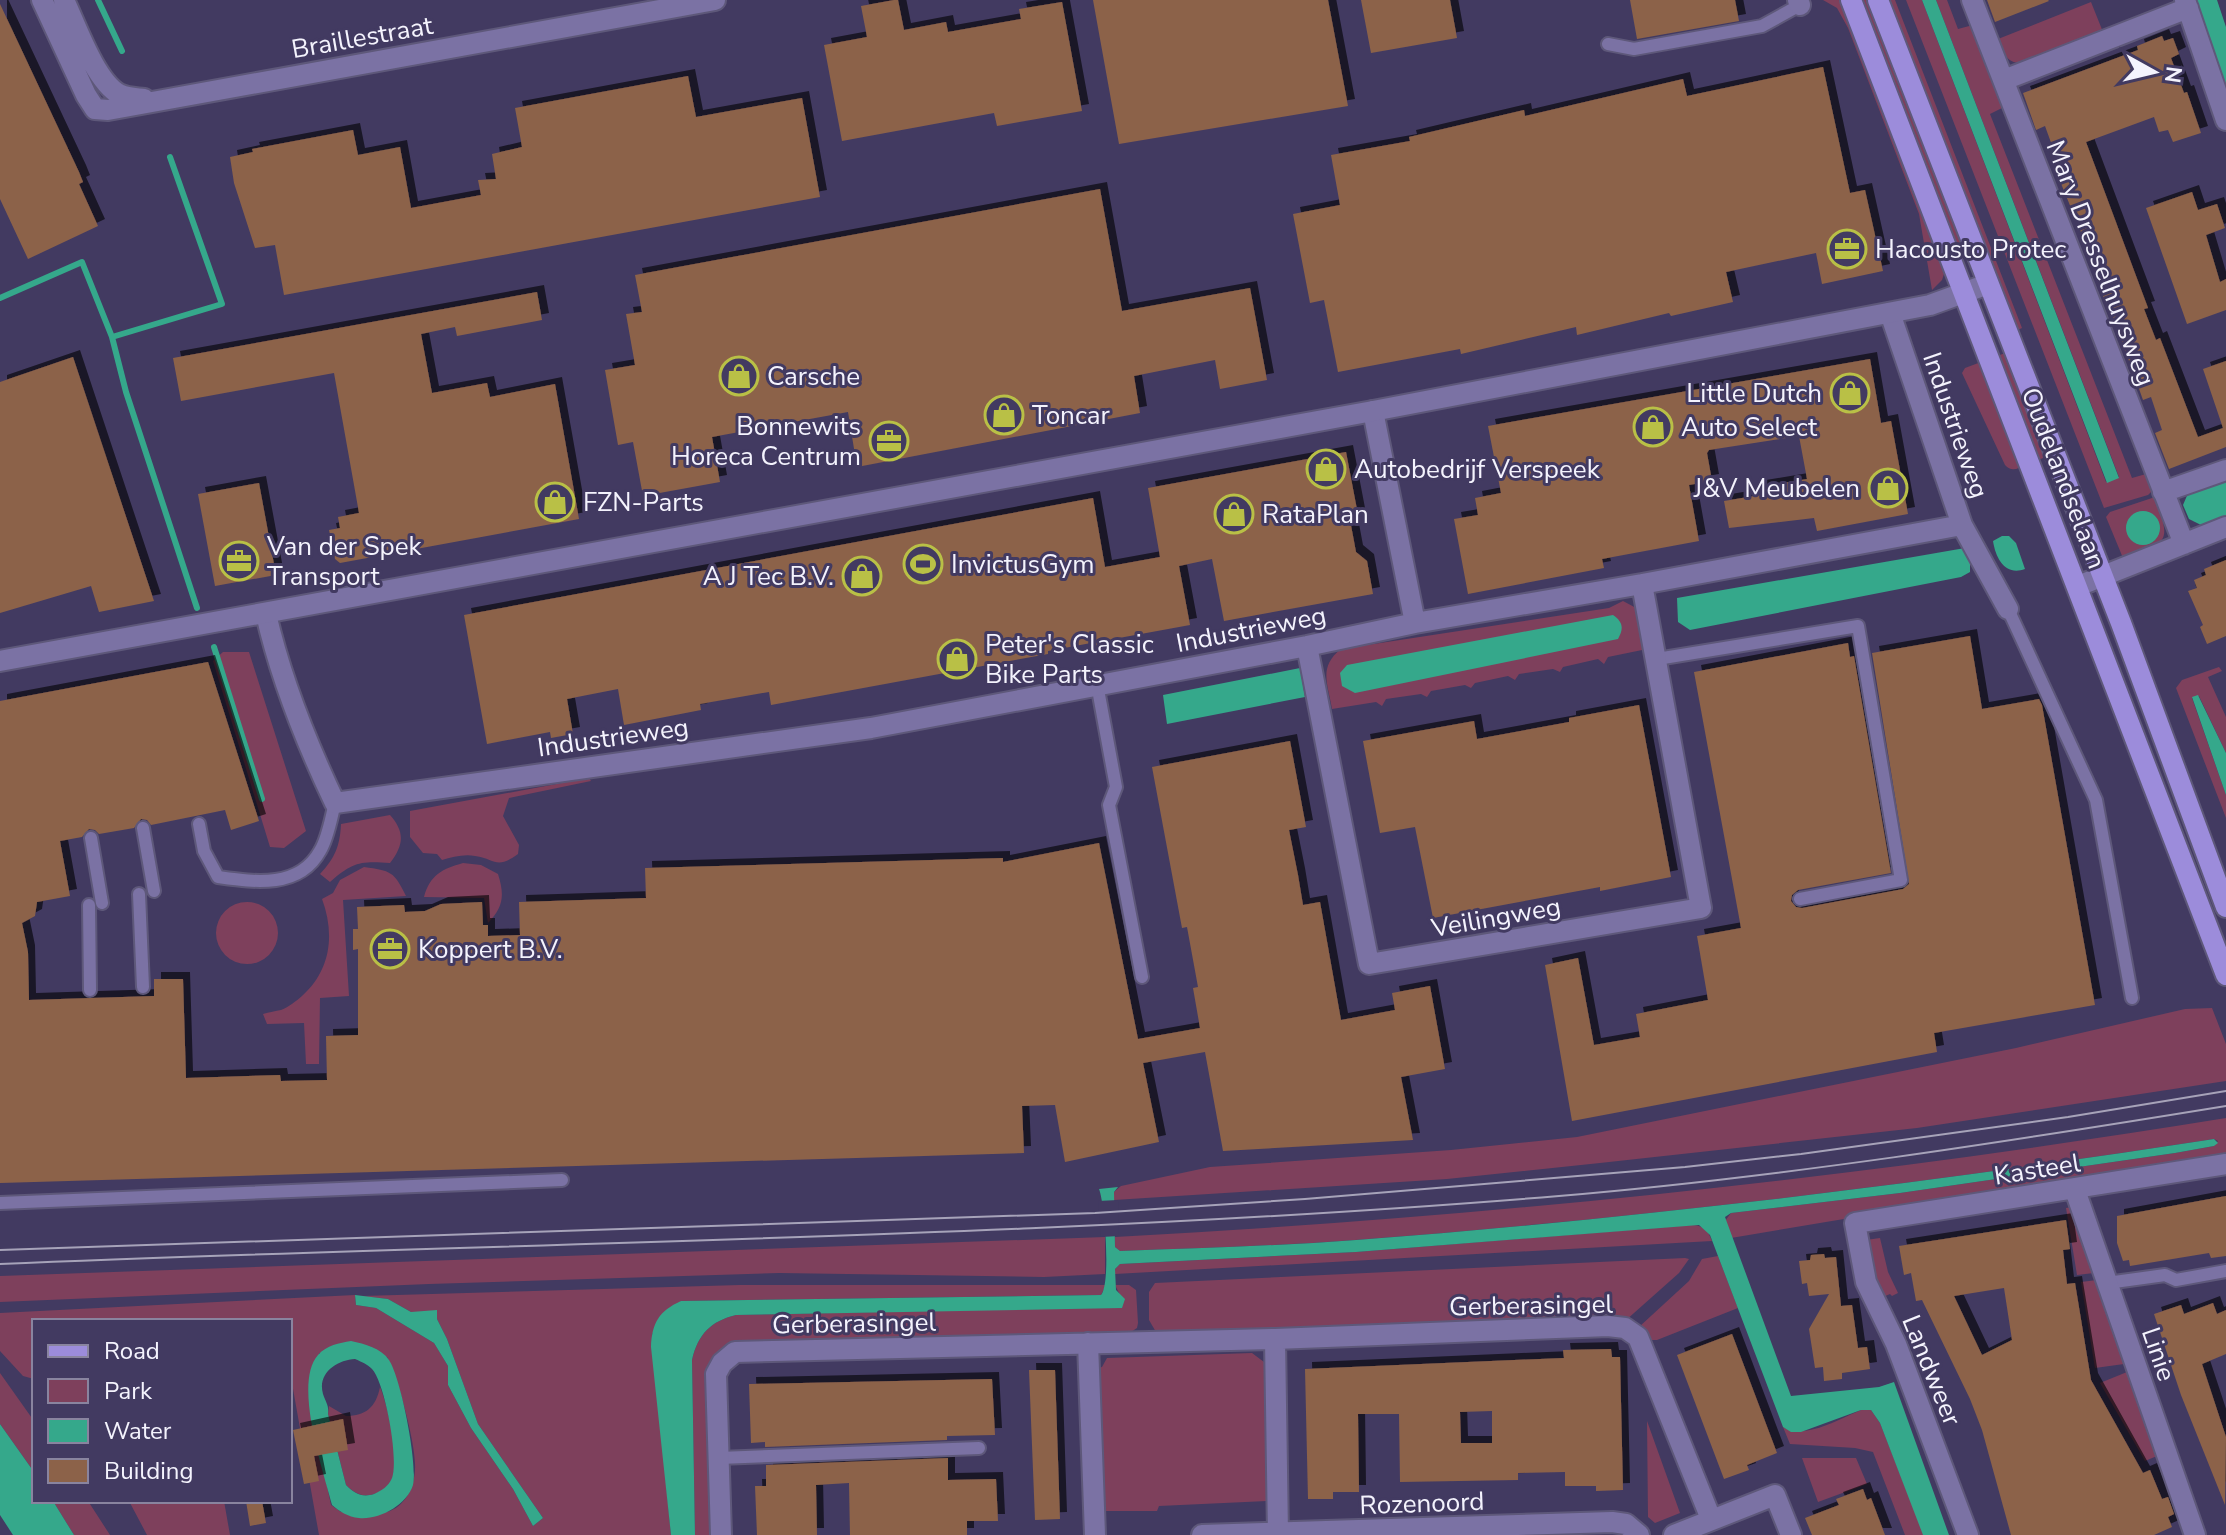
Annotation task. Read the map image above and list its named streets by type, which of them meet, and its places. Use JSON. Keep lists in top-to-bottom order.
{
  "streets": {
    "main road": ["Oudelandselaan"],
    "street": [
      "Braillestraat",
      "Mary Dresselhuysweg",
      "Industrieweg",
      "Veilingweg",
      "Kasteel",
      "Gerberasingel",
      "Linie",
      "Landweer",
      "Rozenoord"
    ]
  },
  "crossings": [
    ["Industrieweg", "Veilingweg"],
    ["Kasteel", "Linie"],
    ["Kasteel", "Landweer"]
  ],
  "places": {
    "office": [
      "Hacousto Protec",
      "Bonnewits Horeca Centrum",
      "Van der Spek Transport",
      "Koppert B.V."
    ],
    "shop": [
      "Carsche",
      "Little Dutch",
      "Toncar",
      "Auto Select",
      "Autobedrijf Verspeek",
      "J&V Meubelen",
      "FZN-Parts",
      "RataPlan",
      "A J Tec B.V.",
      "Peter's Classic Bike Parts"
    ],
    "sports": ["InvictusGym"]
  },
  "legend": [
    "Road",
    "Park",
    "Water",
    "Building"
  ],
  "north": "right"
}
